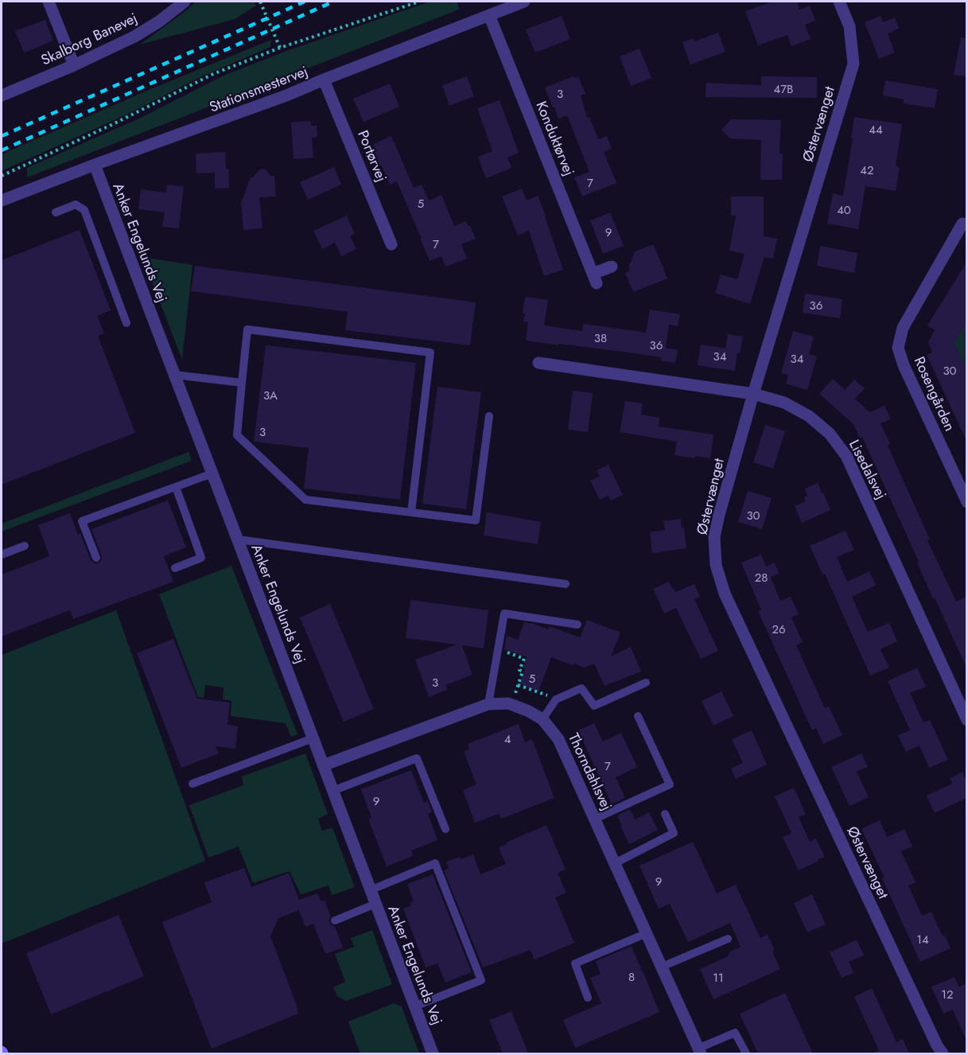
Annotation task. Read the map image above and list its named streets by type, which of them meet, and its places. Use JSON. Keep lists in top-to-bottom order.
{
  "streets": {
    "street": [
      "Skalborg Banevej",
      "Stationsmestervej",
      "Østervænget",
      "Konduktørvej",
      "Portørvej",
      "Anker Engelunds Vej",
      "Rosengården",
      "Lisedalsvej",
      "Thorndahlsvej"
    ]
  },
  "crossings": [
    ["Stationsmestervej", "Konduktørvej"],
    ["Stationsmestervej", "Portørvej"],
    ["Stationsmestervej", "Anker Engelunds Vej"],
    ["Østervænget", "Lisedalsvej"],
    ["Anker Engelunds Vej", "Thorndahlsvej"]
  ],
  "house_numbers": [
    "47B",
    "3",
    "44",
    "42",
    "7",
    "5",
    "40",
    "9",
    "7",
    "36",
    "38",
    "36",
    "34",
    "34",
    "30",
    "3A",
    "3",
    "30",
    "28",
    "26",
    "5",
    "3",
    "4",
    "7",
    "9",
    "9",
    "14",
    "8",
    "11",
    "12"
  ]
}
